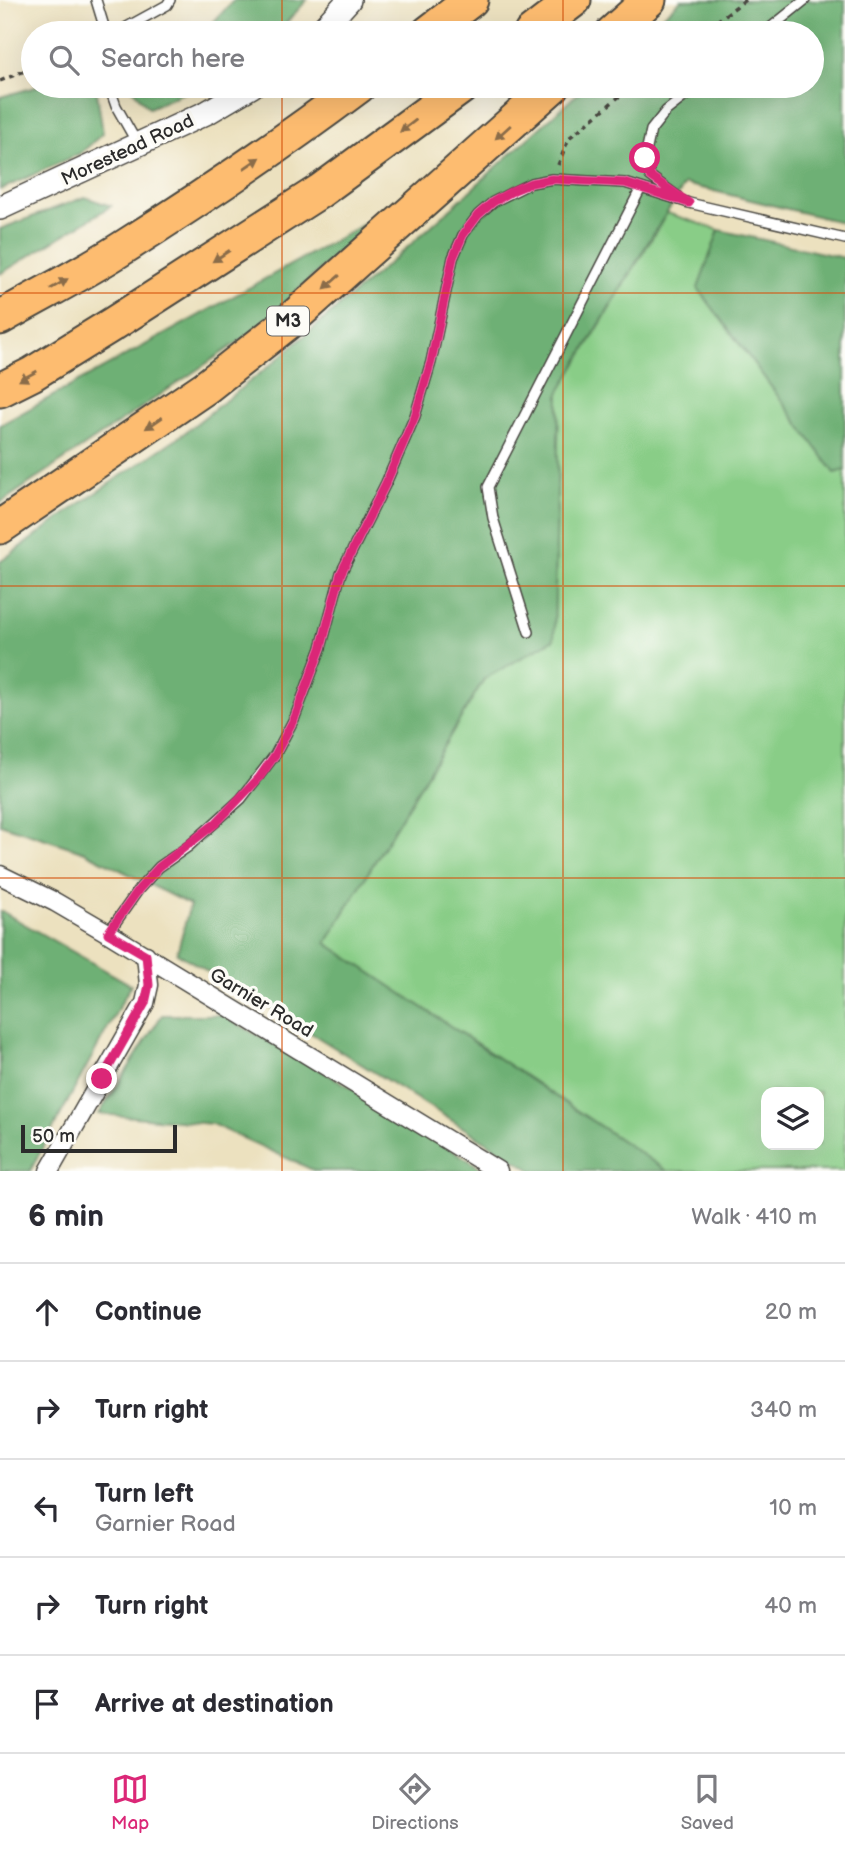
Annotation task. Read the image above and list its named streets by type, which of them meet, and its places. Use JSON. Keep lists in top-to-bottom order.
{
  "streets": {
    "highway": ["M3"],
    "street": ["Morestead Road", "Garnier Road"]
  },
  "scale_bar": "50 m",
  "page": {
    "search": "Search here",
    "scale": "50 m",
    "heading": ["6 min", "Walk · 410 m"],
    "list": [
      ["Continue", "20 m"],
      ["Turn right", "340 m"],
      ["Turn left", "Garnier Road", "10 m"],
      ["Turn right", "40 m"],
      "Arrive at destination"
    ],
    "nav": ["Map", "Directions", "Saved"]
  }
}
